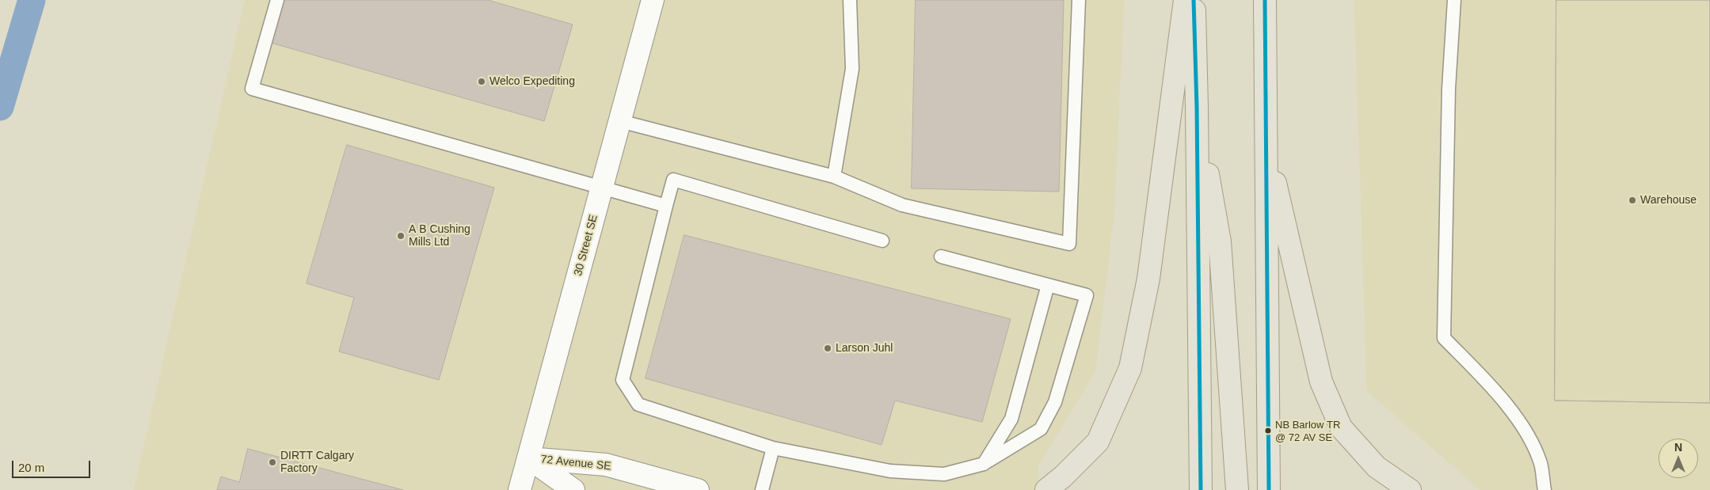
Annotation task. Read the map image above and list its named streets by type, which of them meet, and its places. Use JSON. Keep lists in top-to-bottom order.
{
  "streets": {
    "street": ["30 Street SE", "72 Avenue SE"]
  },
  "crossings": [
    ["30 Street SE", "72 Avenue SE"]
  ],
  "places": [
    "Welco Expediting",
    "Warehouse",
    "A B Cushing Mills Ltd",
    "Larson Juhl",
    "NB Barlow TR @ 72 AV SE",
    "DIRTT Calgary Factory"
  ],
  "scale_bar": "20 m",
  "north": "top"
}
